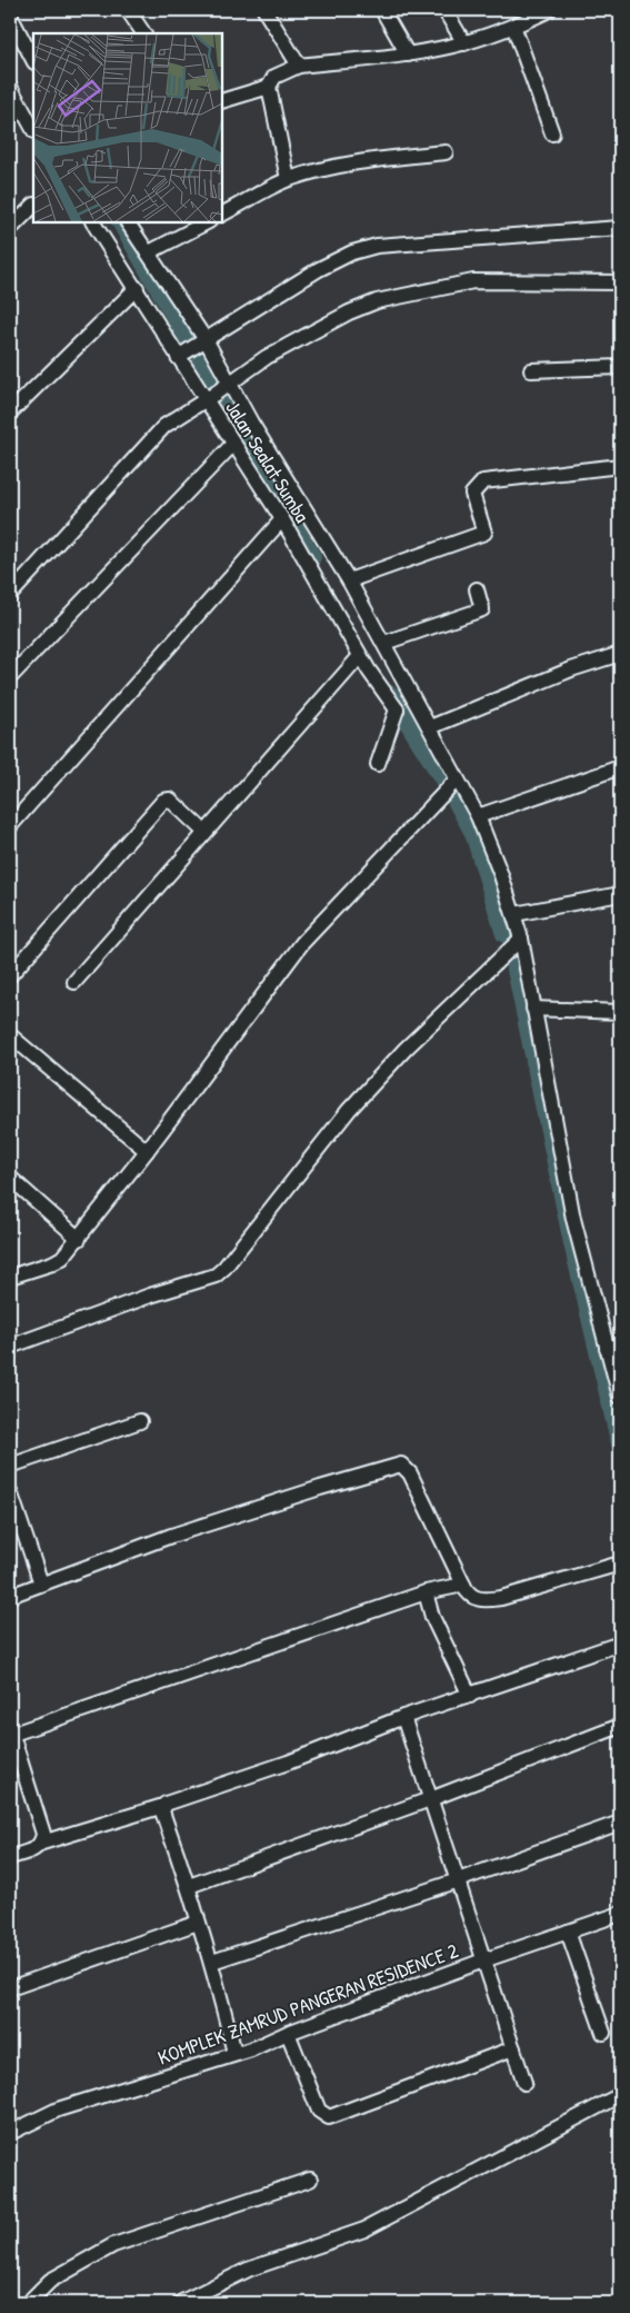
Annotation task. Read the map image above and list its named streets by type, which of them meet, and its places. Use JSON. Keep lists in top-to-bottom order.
{
  "streets": {
    "street": ["Jalan Sealat Sumba", "KOMPLEK ZAMRUD PANGERAN RESIDENCE 2"]
  }
}
